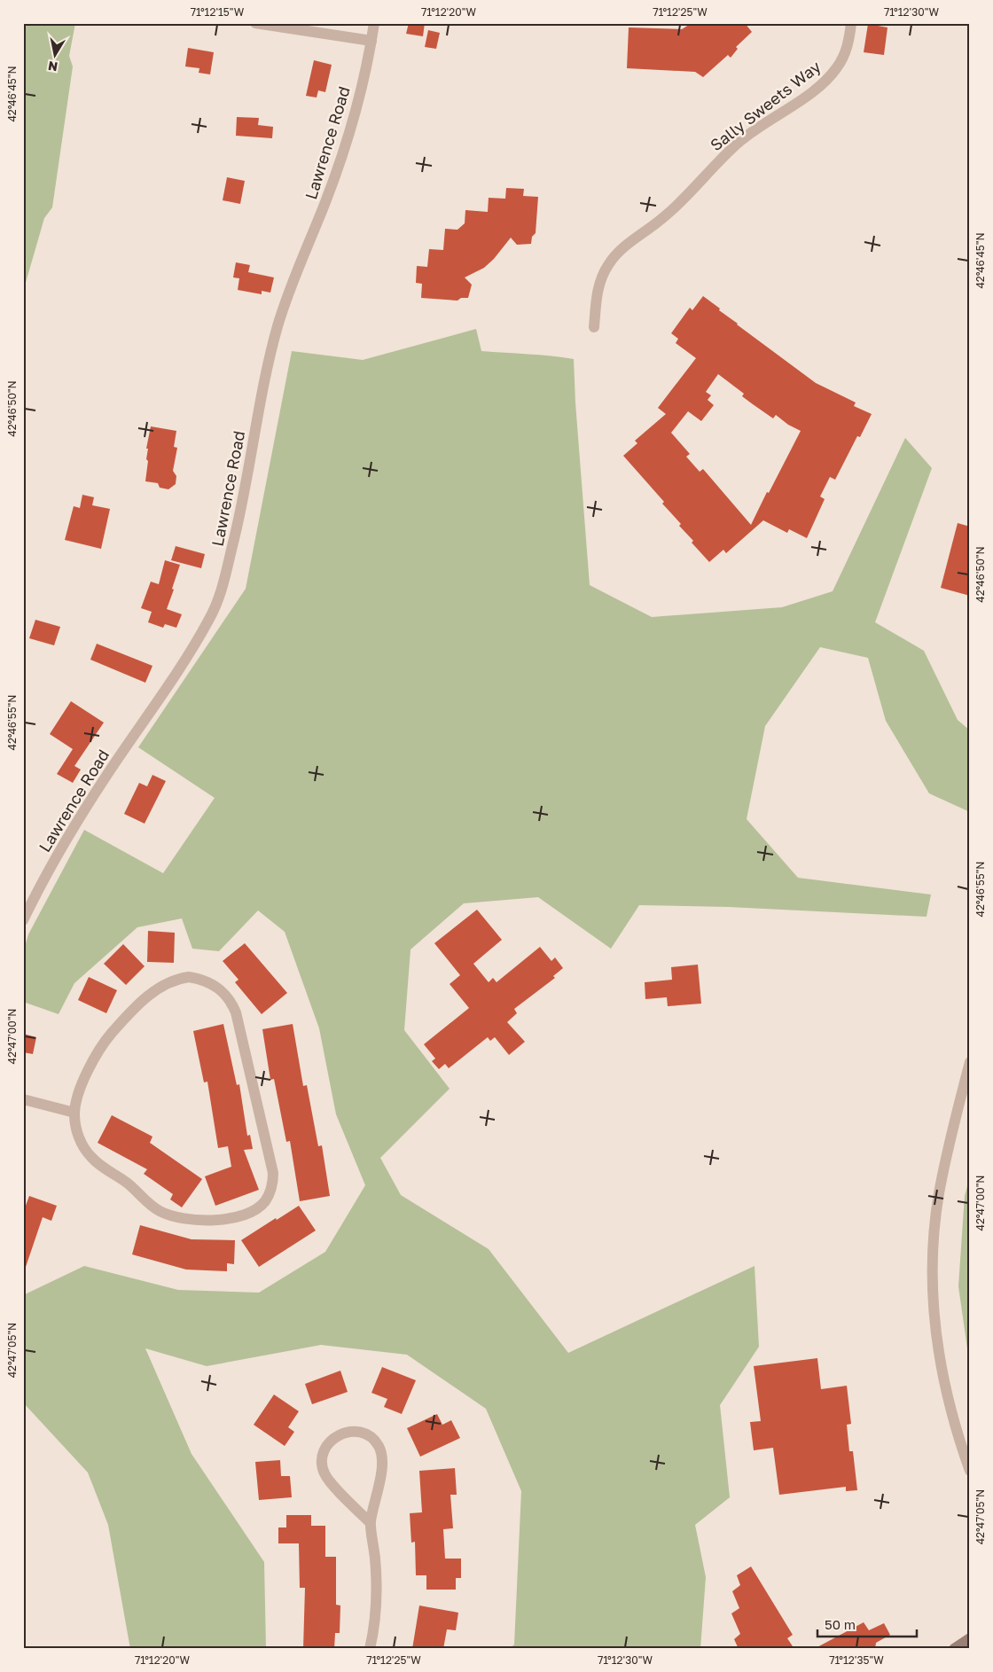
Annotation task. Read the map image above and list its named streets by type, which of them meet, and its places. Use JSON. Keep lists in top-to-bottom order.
{
  "streets": {
    "street": ["Sally Sweets Way", "Lawrence Road"]
  },
  "scale_bar": "50 m",
  "north": "bottom",
  "coordinates": [
    "71°12'15\"W",
    "71°12'20\"W",
    "71°12'25\"W",
    "71°12'30\"W",
    "42°46'45\"N",
    "42°46'50\"N",
    "42°46'55\"N",
    "42°47'00\"N",
    "42°47'05\"N",
    "71°12'35\"W"
  ]
}
